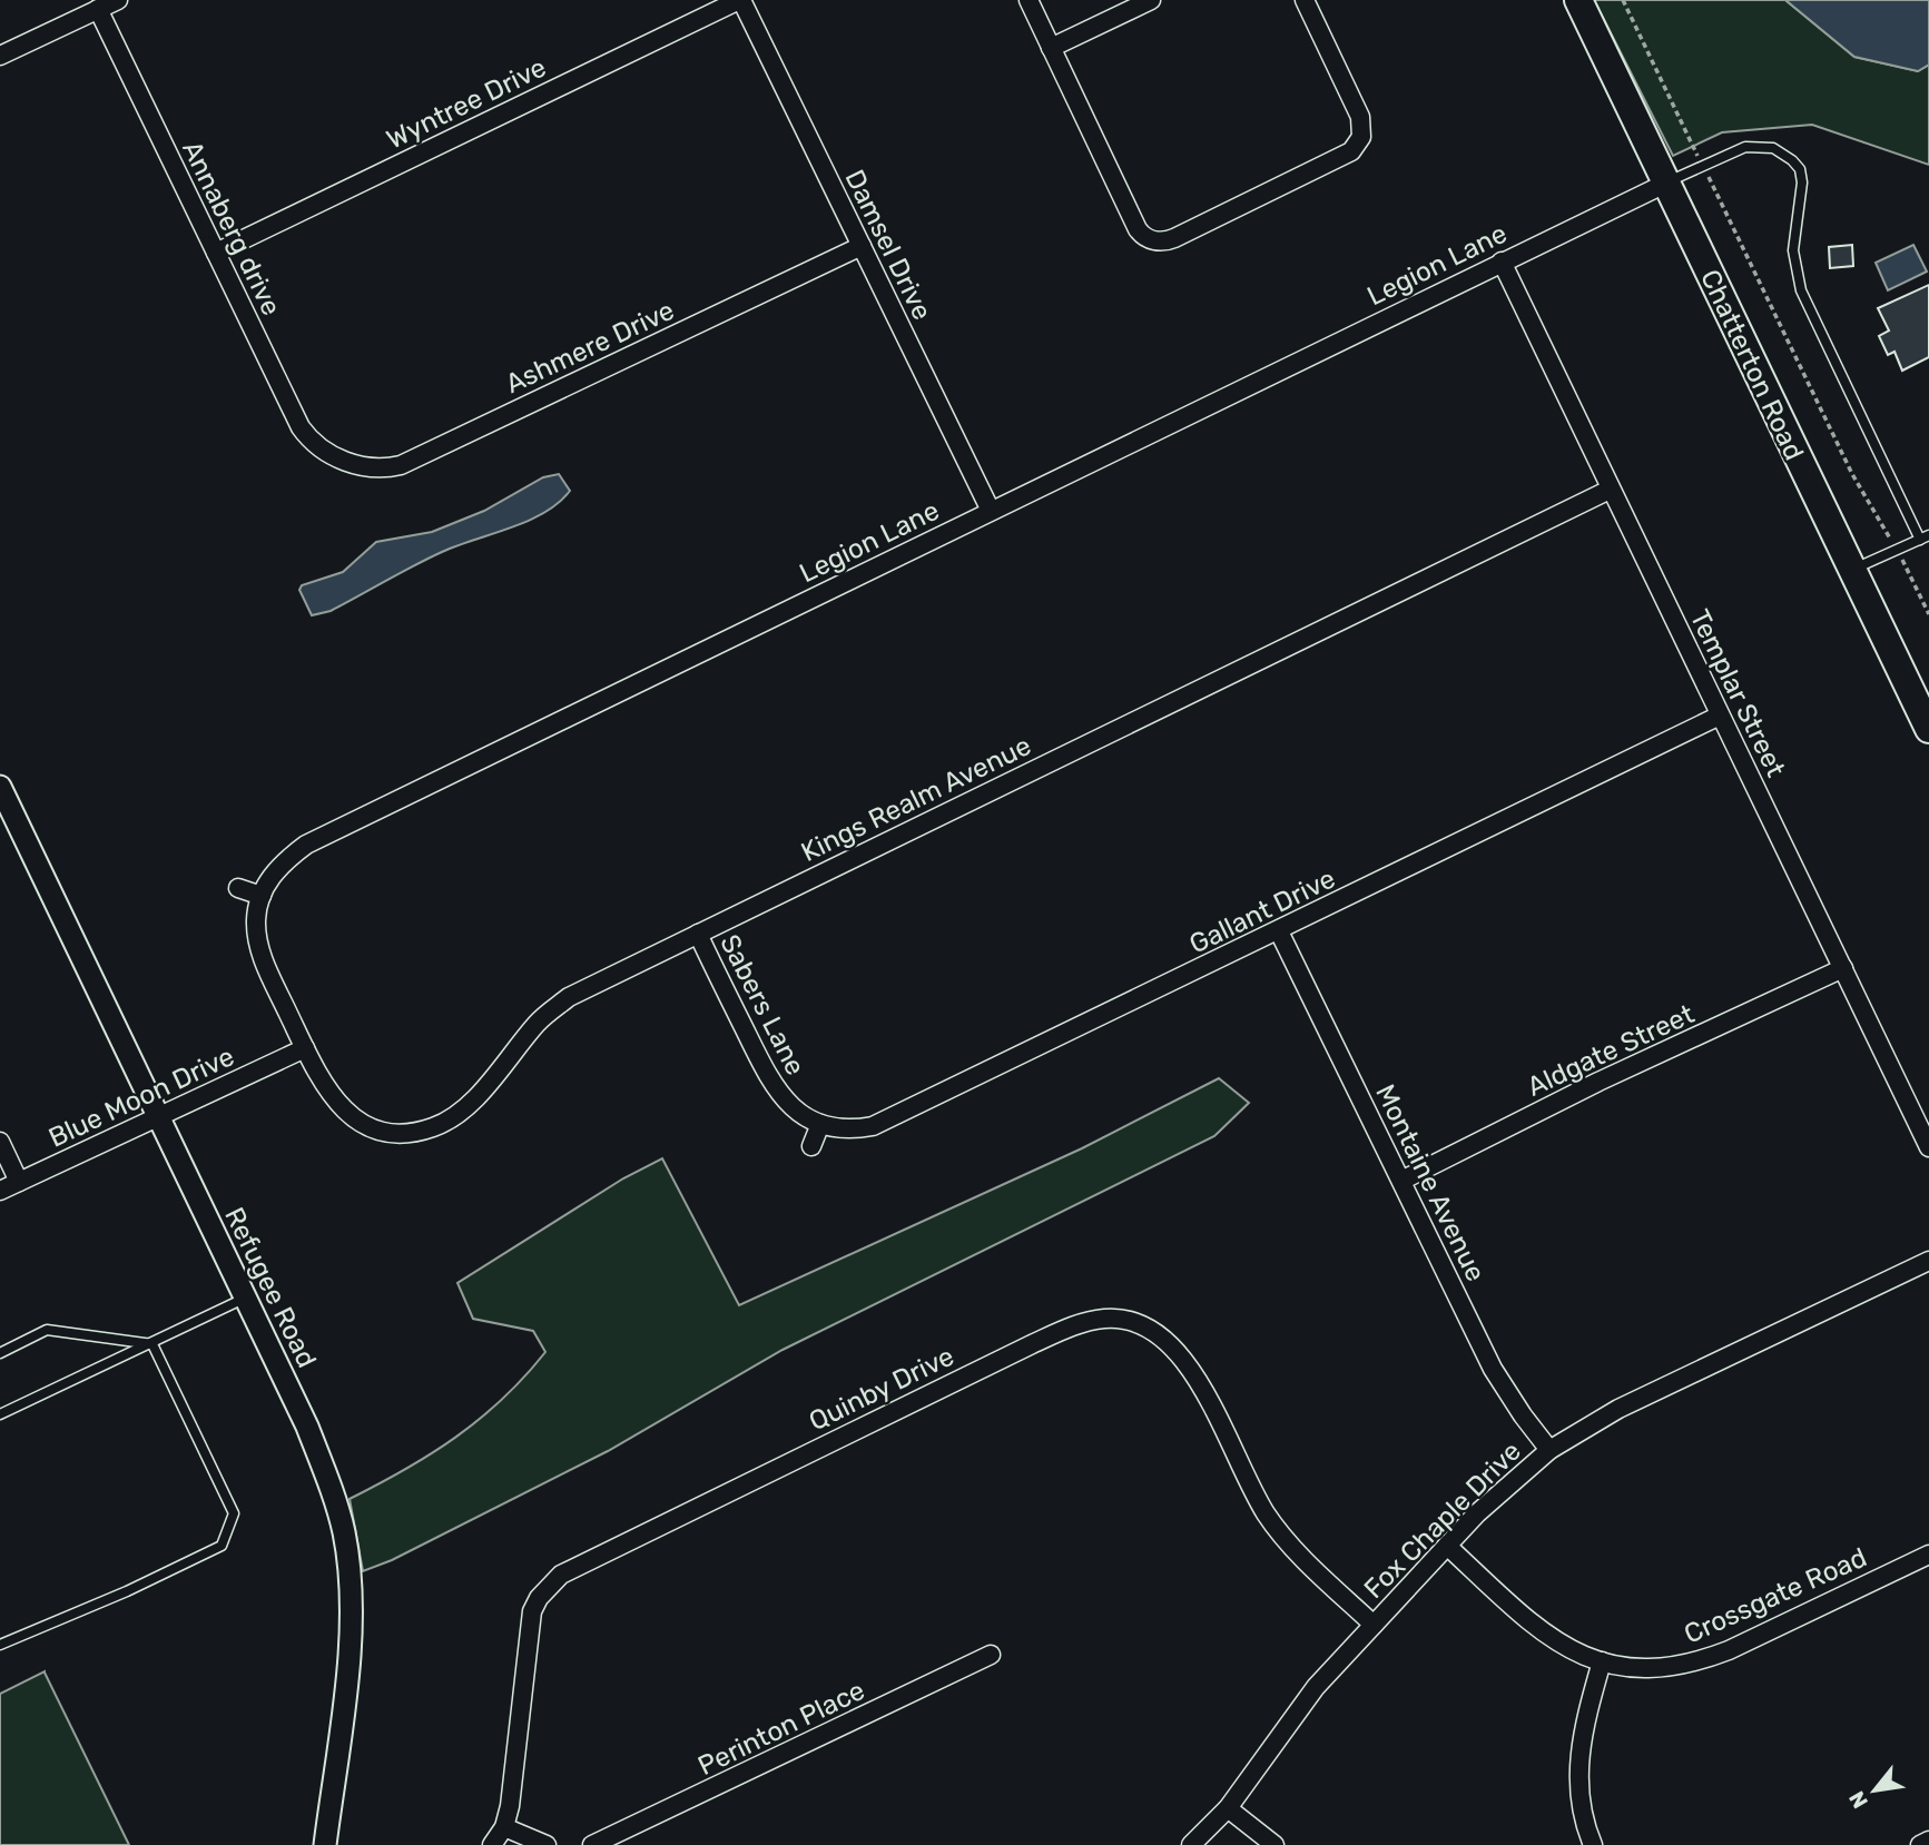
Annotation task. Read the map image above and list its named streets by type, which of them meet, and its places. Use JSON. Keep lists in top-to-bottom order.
{
  "streets": {
    "main road": ["Chatterton Road"],
    "street": [
      "Wyntree Drive",
      "Annaberg drive",
      "Damsel Drive",
      "Legion Lane",
      "Ashmere Drive",
      "Templar Street",
      "Kings Realm Avenue",
      "Gallant Drive",
      "Sabers Lane",
      "Aldgate Street",
      "Blue Moon Drive",
      "Montaine Avenue",
      "Refugee Road",
      "Quinby Drive",
      "Fox Chaple Drive",
      "Crossgate Road",
      "Perinton Place"
    ]
  },
  "crossings": [
    ["Wyntree Drive", "Annaberg drive"],
    ["Wyntree Drive", "Damsel Drive"],
    ["Annaberg drive", "Ashmere Drive"],
    ["Damsel Drive", "Legion Lane"],
    ["Damsel Drive", "Ashmere Drive"],
    ["Legion Lane", "Chatterton Road"],
    ["Legion Lane", "Templar Street"],
    ["Legion Lane", "Kings Realm Avenue"],
    ["Legion Lane", "Blue Moon Drive"],
    ["Templar Street", "Kings Realm Avenue"],
    ["Templar Street", "Gallant Drive"],
    ["Templar Street", "Aldgate Street"],
    ["Kings Realm Avenue", "Sabers Lane"],
    ["Kings Realm Avenue", "Blue Moon Drive"],
    ["Gallant Drive", "Sabers Lane"],
    ["Gallant Drive", "Montaine Avenue"],
    ["Aldgate Street", "Montaine Avenue"],
    ["Blue Moon Drive", "Refugee Road"],
    ["Montaine Avenue", "Fox Chaple Drive"],
    ["Quinby Drive", "Fox Chaple Drive"],
    ["Fox Chaple Drive", "Crossgate Road"]
  ],
  "north": "bottom left"
}
